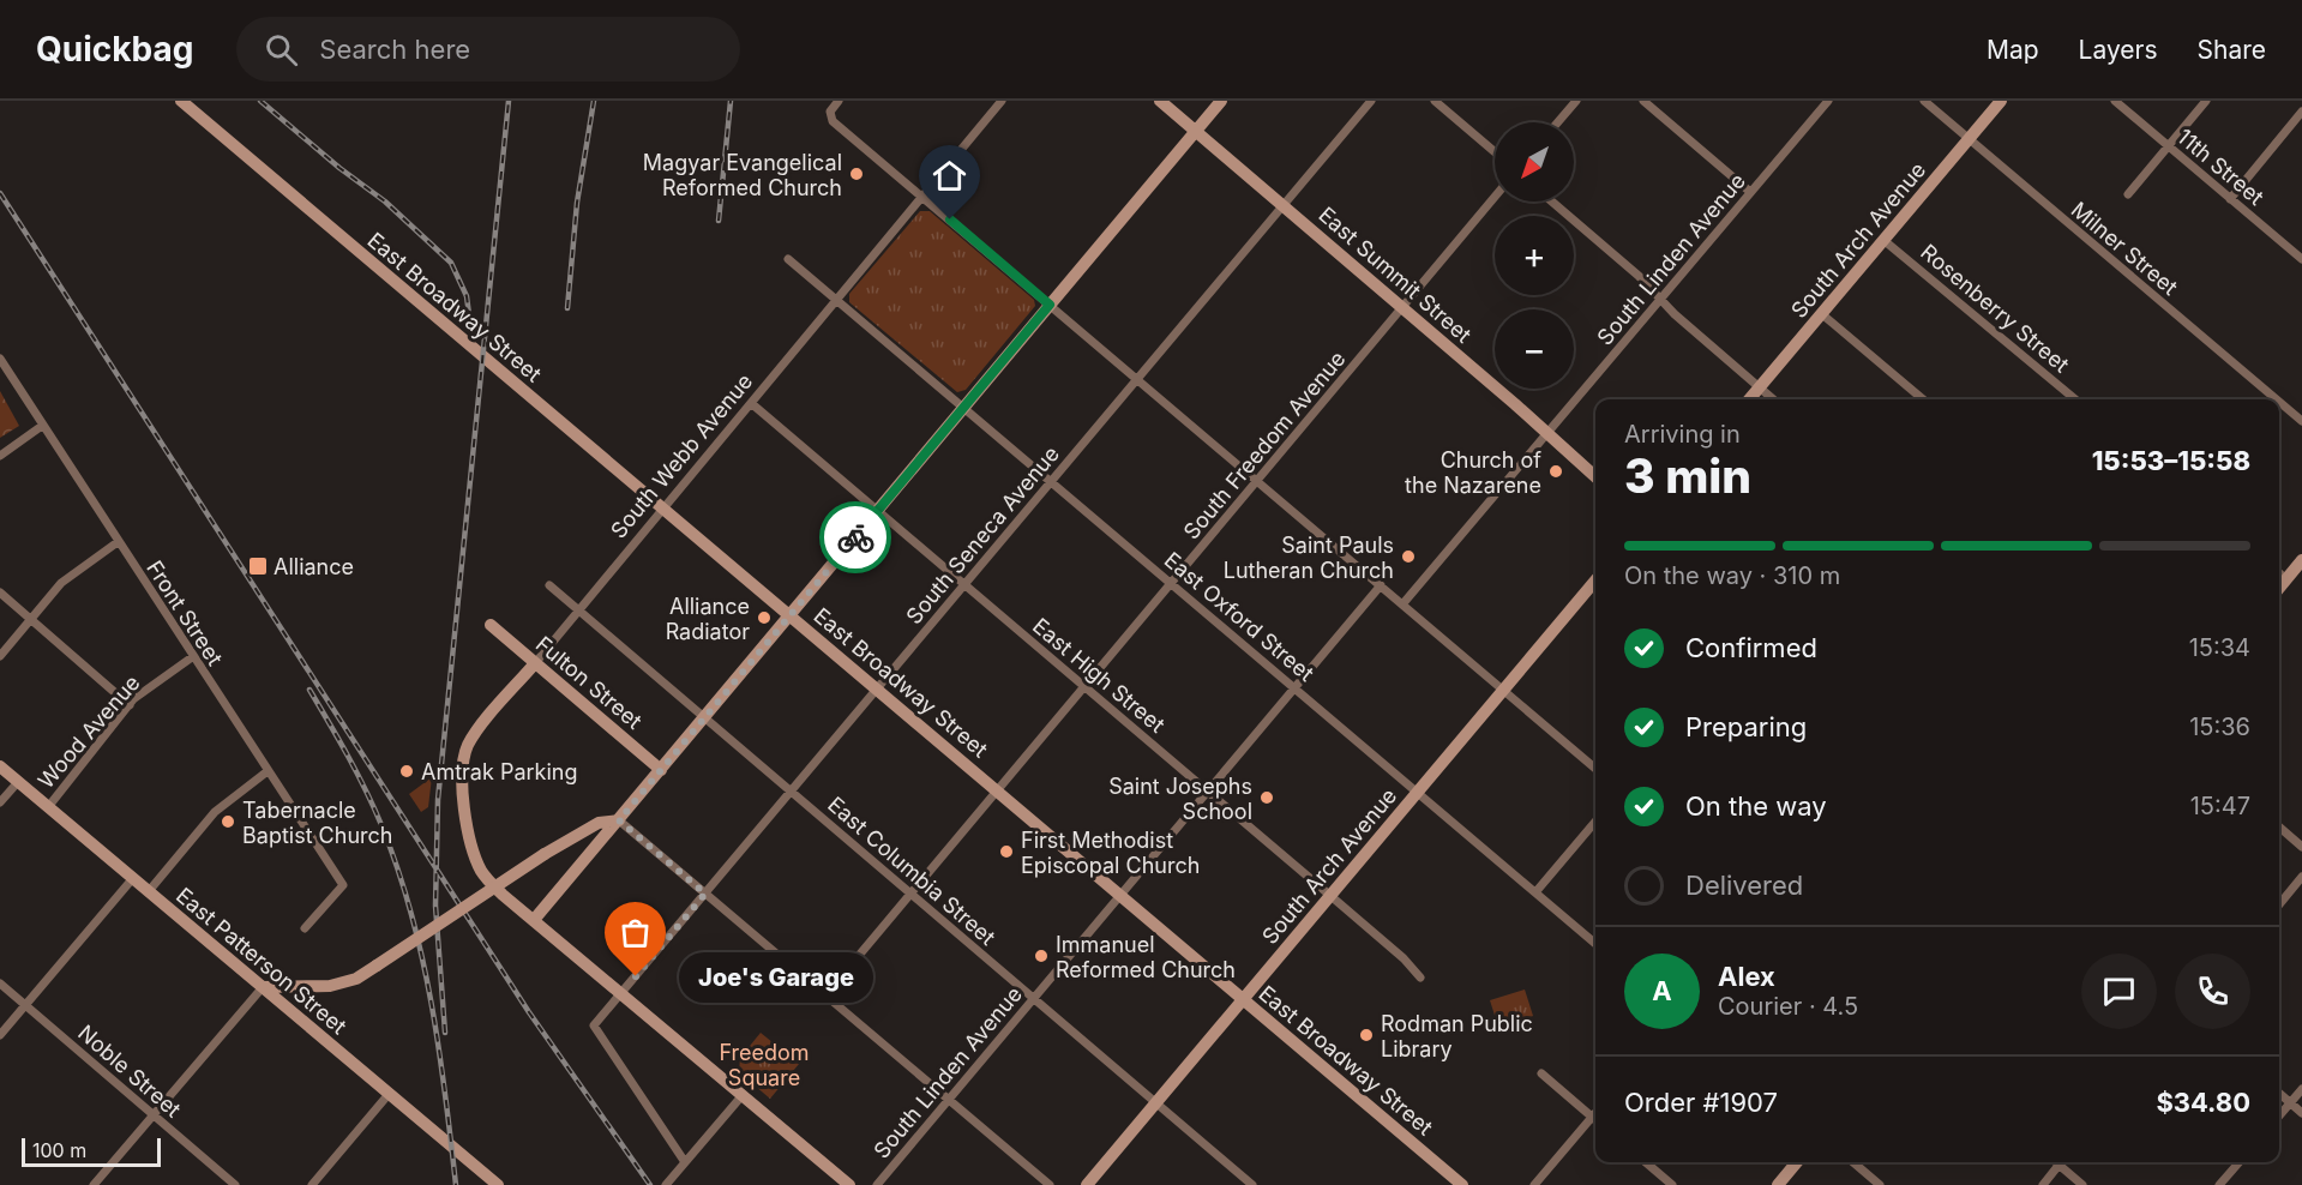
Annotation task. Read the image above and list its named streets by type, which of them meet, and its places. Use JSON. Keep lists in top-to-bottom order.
{
  "streets": {
    "street": [
      "11th Street",
      "South Arch Avenue",
      "Milner Street",
      "South Linden Avenue",
      "East Summit Street",
      "East Broadway Street",
      "Rosenberry Street",
      "South Freedom Avenue",
      "South Webb Avenue",
      "South Seneca Avenue",
      "Front Street",
      "East Oxford Street",
      "East High Street",
      "Fulton Street",
      "Wood Avenue",
      "East Columbia Street",
      "East Patterson Street",
      "Noble Street"
    ]
  },
  "crossings": [
    ["South Arch Avenue", "Milner Street"],
    ["South Arch Avenue", "East Broadway Street"],
    ["South Arch Avenue", "Rosenberry Street"],
    ["South Arch Avenue", "East Oxford Street"],
    ["South Arch Avenue", "East High Street"],
    ["South Arch Avenue", "East Columbia Street"],
    ["South Linden Avenue", "East Summit Street"],
    ["South Linden Avenue", "East Broadway Street"],
    ["South Linden Avenue", "East Oxford Street"],
    ["South Linden Avenue", "East High Street"],
    ["South Linden Avenue", "East Columbia Street"],
    ["East Summit Street", "South Freedom Avenue"],
    ["East Summit Street", "South Seneca Avenue"],
    ["East Broadway Street", "South Freedom Avenue"],
    ["East Broadway Street", "South Webb Avenue"],
    ["East Broadway Street", "South Seneca Avenue"],
    ["South Freedom Avenue", "East Oxford Street"],
    ["South Freedom Avenue", "East High Street"],
    ["South Freedom Avenue", "East Columbia Street"],
    ["South Webb Avenue", "East Oxford Street"],
    ["South Webb Avenue", "East High Street"],
    ["South Webb Avenue", "Fulton Street"],
    ["South Webb Avenue", "East Columbia Street"],
    ["South Seneca Avenue", "East Oxford Street"],
    ["South Seneca Avenue", "East High Street"],
    ["South Seneca Avenue", "East Columbia Street"],
    ["Front Street", "Wood Avenue"],
    ["Wood Avenue", "East Patterson Street"]
  ],
  "parks": ["Freedom Square"],
  "places": {
    "other": [
      "Magyar Evangelical Reformed Church",
      "Church of the Nazarene",
      "Saint Pauls Lutheran Church",
      "Alliance Radiator",
      "Amtrak Parking",
      "Saint Josephs School",
      "Tabernacle Baptist Church",
      "First Methodist Episcopal Church",
      "Immanuel Reformed Church",
      "Joe's Garage",
      "Rodman Public Library"
    ],
    "transit": ["Alliance"]
  },
  "scale_bar": "100 m",
  "north": "bottom left",
  "page": {
    "header": "Quickbag",
    "search": "Search here",
    "nav": ["Map", "Layers", "Share"],
    "map_buttons": ["+", "−"],
    "heading": ["3 min", "Arriving in", "15:53–15:58"],
    "panel": [
      "Alex",
      "Courier · 4.5",
      "Order #1907",
      "$34.80"
    ],
    "bar": "On the way · 310 m",
    "list": [
      ["Confirmed", "15:34"],
      ["Preparing", "15:36"],
      ["On the way", "15:47"],
      "Delivered"
    ],
    "bubble": "Joe's Garage",
    "round": "A",
    "scale": "100 m"
  }
}
